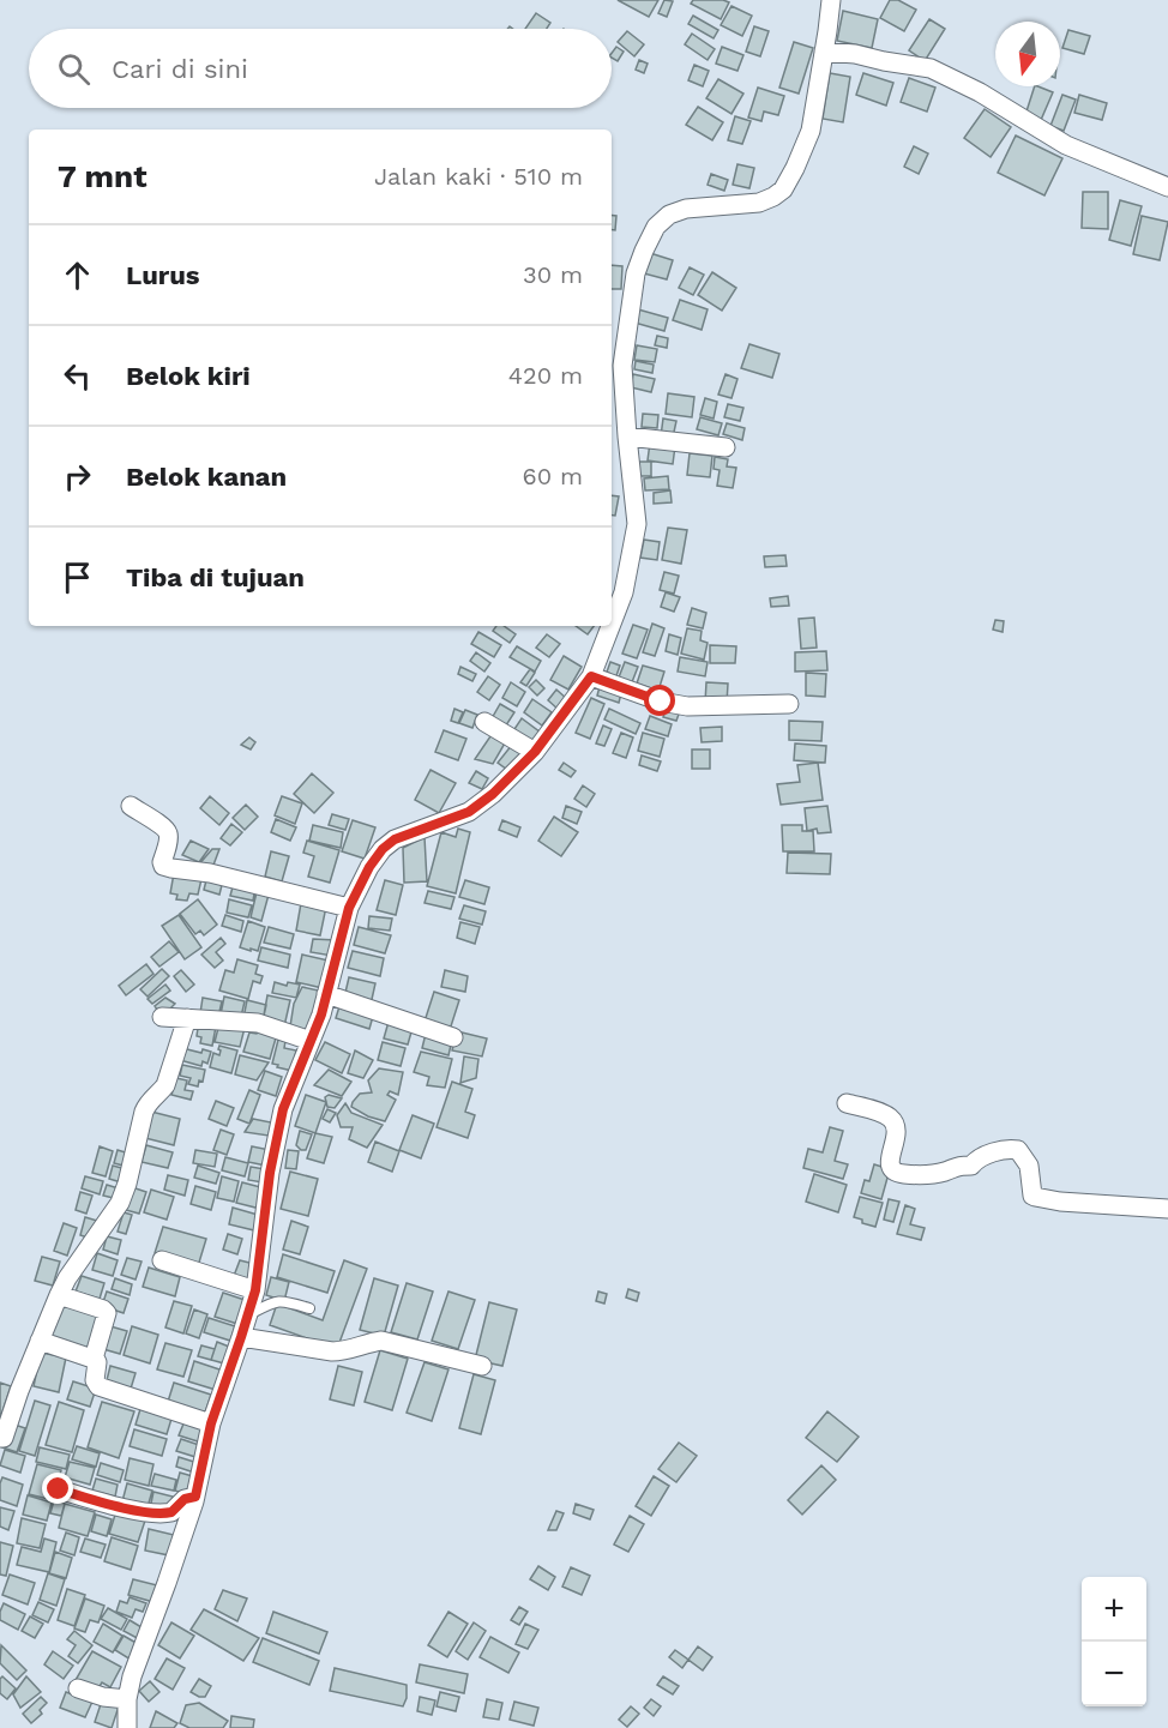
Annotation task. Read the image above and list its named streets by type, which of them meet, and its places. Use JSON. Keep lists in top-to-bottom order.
{
  "north": "bottom",
  "page": {
    "search": "Cari di sini",
    "heading": ["7 mnt", "Jalan kaki · 510 m"],
    "list": [
      ["Lurus", "30 m"],
      ["Belok kiri", "420 m"],
      ["Belok kanan", "60 m"],
      "Tiba di tujuan"
    ],
    "map_buttons": ["+", "−"]
  }
}
